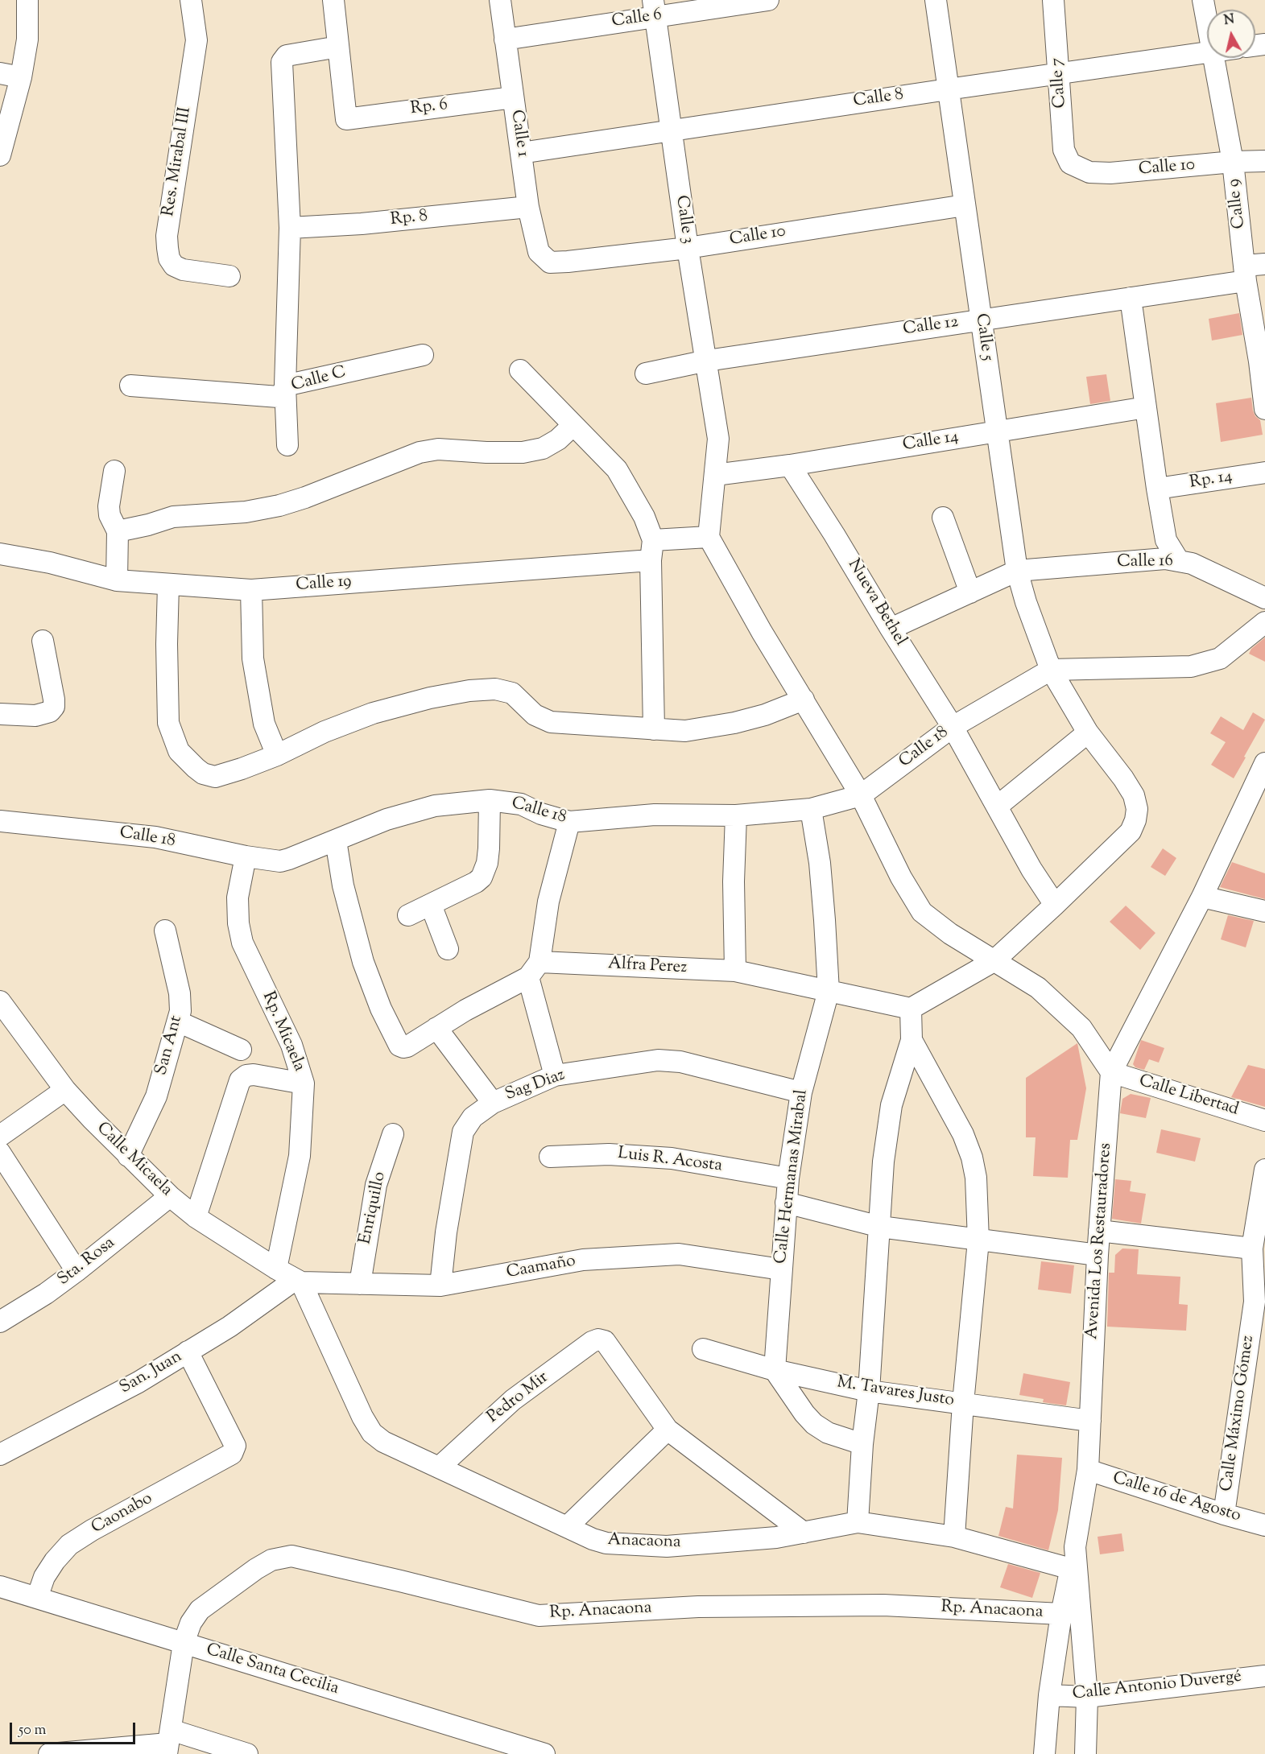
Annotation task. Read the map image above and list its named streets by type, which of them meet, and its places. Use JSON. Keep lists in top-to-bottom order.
{
  "streets": {
    "street": [
      "Calle 6",
      "Calle 7",
      "Calle 8",
      "Rp. 6",
      "Calle 1",
      "Res. Mirabal III",
      "Calle 10",
      "Calle 9",
      "Rp. 8",
      "Calle 3",
      "Calle 12",
      "Calle 5",
      "Calle C",
      "Calle 14",
      "Rp. 14",
      "Calle 16",
      "Calle 19",
      "Nueva Bethel",
      "Calle 18",
      "Alfra Perez",
      "Rp. Micaela",
      "San Ant",
      "Sag Diaz",
      "Calle Libertad",
      "Calle Micaela",
      "Luis R. Acosta",
      "Calle Hermanas Mirabal",
      "Enriquillo",
      "Avenida Los Restauradores",
      "Sta. Rosa",
      "Caamaño",
      "San. Juan",
      "M. Tavares Justo",
      "Pedro Mir",
      "Calle Máximo Gómez",
      "Calle 16 de Agosto",
      "Caonabo",
      "Anacaona",
      "Rp. Anacaona",
      "Calle Santa Cecilia",
      "Calle Antonio Duvergé"
    ]
  },
  "crossings": [
    ["Calle 6", "Calle 1"],
    ["Calle 6", "Calle 3"],
    ["Calle 7", "Calle 8"],
    ["Calle 7", "Calle 10"],
    ["Calle 8", "Calle 1"],
    ["Calle 8", "Calle 3"],
    ["Calle 8", "Calle 5"],
    ["Rp. 6", "Calle 1"],
    ["Calle 1", "Calle 10"],
    ["Calle 1", "Rp. 8"],
    ["Calle 10", "Calle 9"],
    ["Calle 10", "Calle 3"],
    ["Calle 10", "Calle 5"],
    ["Calle 9", "Calle 12"],
    ["Calle 3", "Calle 12"],
    ["Calle 3", "Calle 14"],
    ["Calle 3", "Calle 19"],
    ["Calle 12", "Calle 5"],
    ["Calle 5", "Calle 14"],
    ["Calle 5", "Calle 16"],
    ["Calle 5", "Nueva Bethel"],
    ["Calle 5", "Calle 18"],
    ["Calle 5", "Alfra Perez"],
    ["Calle 14", "Nueva Bethel"],
    ["Nueva Bethel", "Calle 18"],
    ["Calle 18", "Rp. Micaela"],
    ["Calle 18", "Calle Hermanas Mirabal"],
    ["Alfra Perez", "Calle Hermanas Mirabal"],
    ["Rp. Micaela", "Calle Micaela"],
    ["San Ant", "Calle Micaela"],
    ["Sag Diaz", "Calle Hermanas Mirabal"],
    ["Sag Diaz", "Caamaño"],
    ["Calle Libertad", "Avenida Los Restauradores"],
    ["Calle Micaela", "Sta. Rosa"],
    ["Calle Micaela", "Caamaño"],
    ["Calle Micaela", "San. Juan"],
    ["Calle Micaela", "Anacaona"],
    ["Luis R. Acosta", "Calle Hermanas Mirabal"],
    ["Calle Hermanas Mirabal", "Caamaño"],
    ["Calle Hermanas Mirabal", "M. Tavares Justo"],
    ["Enriquillo", "Caamaño"],
    ["Avenida Los Restauradores", "M. Tavares Justo"],
    ["Avenida Los Restauradores", "Calle 16 de Agosto"],
    ["Avenida Los Restauradores", "Calle Antonio Duvergé"],
    ["Caamaño", "San. Juan"],
    ["Caamaño", "Anacaona"],
    ["San. Juan", "Caonabo"],
    ["San. Juan", "Anacaona"],
    ["Pedro Mir", "Anacaona"],
    ["Calle Máximo Gómez", "Calle 16 de Agosto"],
    ["Caonabo", "Calle Santa Cecilia"],
    ["Rp. Anacaona", "Calle Santa Cecilia"]
  ],
  "scale_bar": "50 m",
  "north": "top"
}
